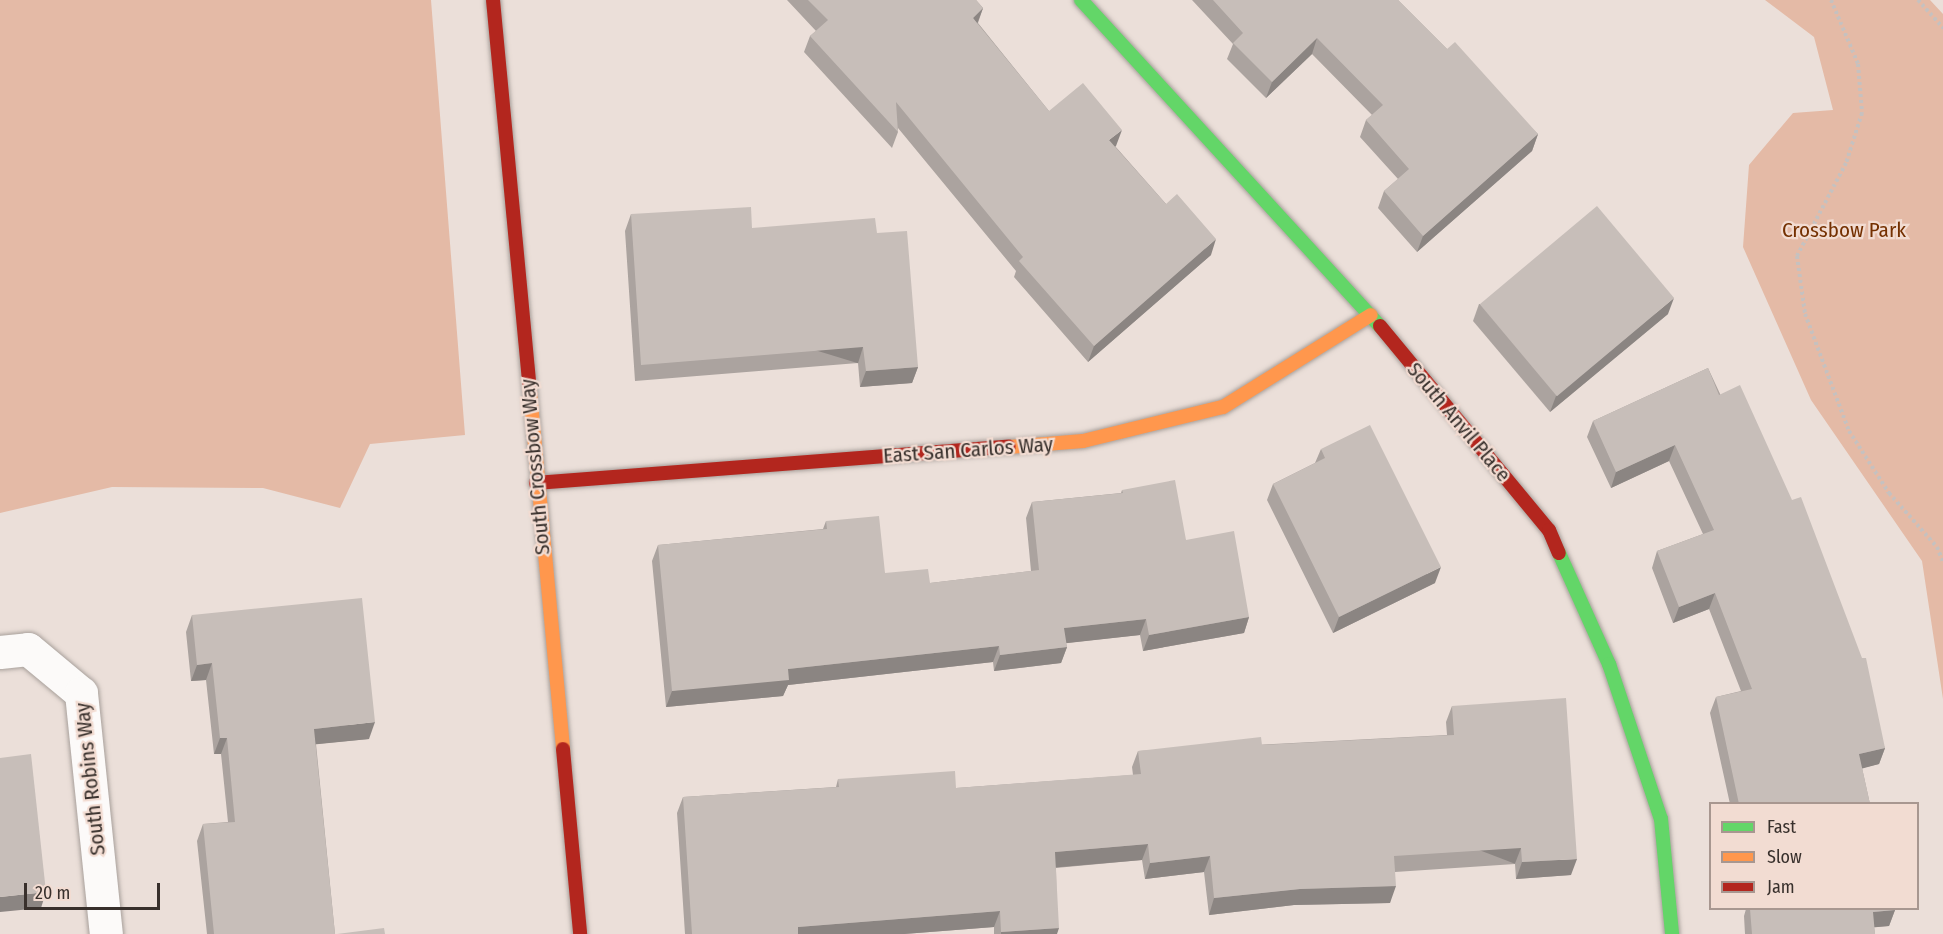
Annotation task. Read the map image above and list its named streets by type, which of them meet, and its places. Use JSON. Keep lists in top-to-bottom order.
{
  "streets": {
    "street": [
      "South Anvil Place",
      "East San Carlos Way",
      "South Crossbow Way",
      "South Robins Way"
    ]
  },
  "crossings": [
    ["South Anvil Place", "East San Carlos Way"],
    ["East San Carlos Way", "South Crossbow Way"]
  ],
  "parks": ["Crossbow Park"],
  "legend": ["Fast", "Slow", "Jam"],
  "scale_bar": "20 m"
}
